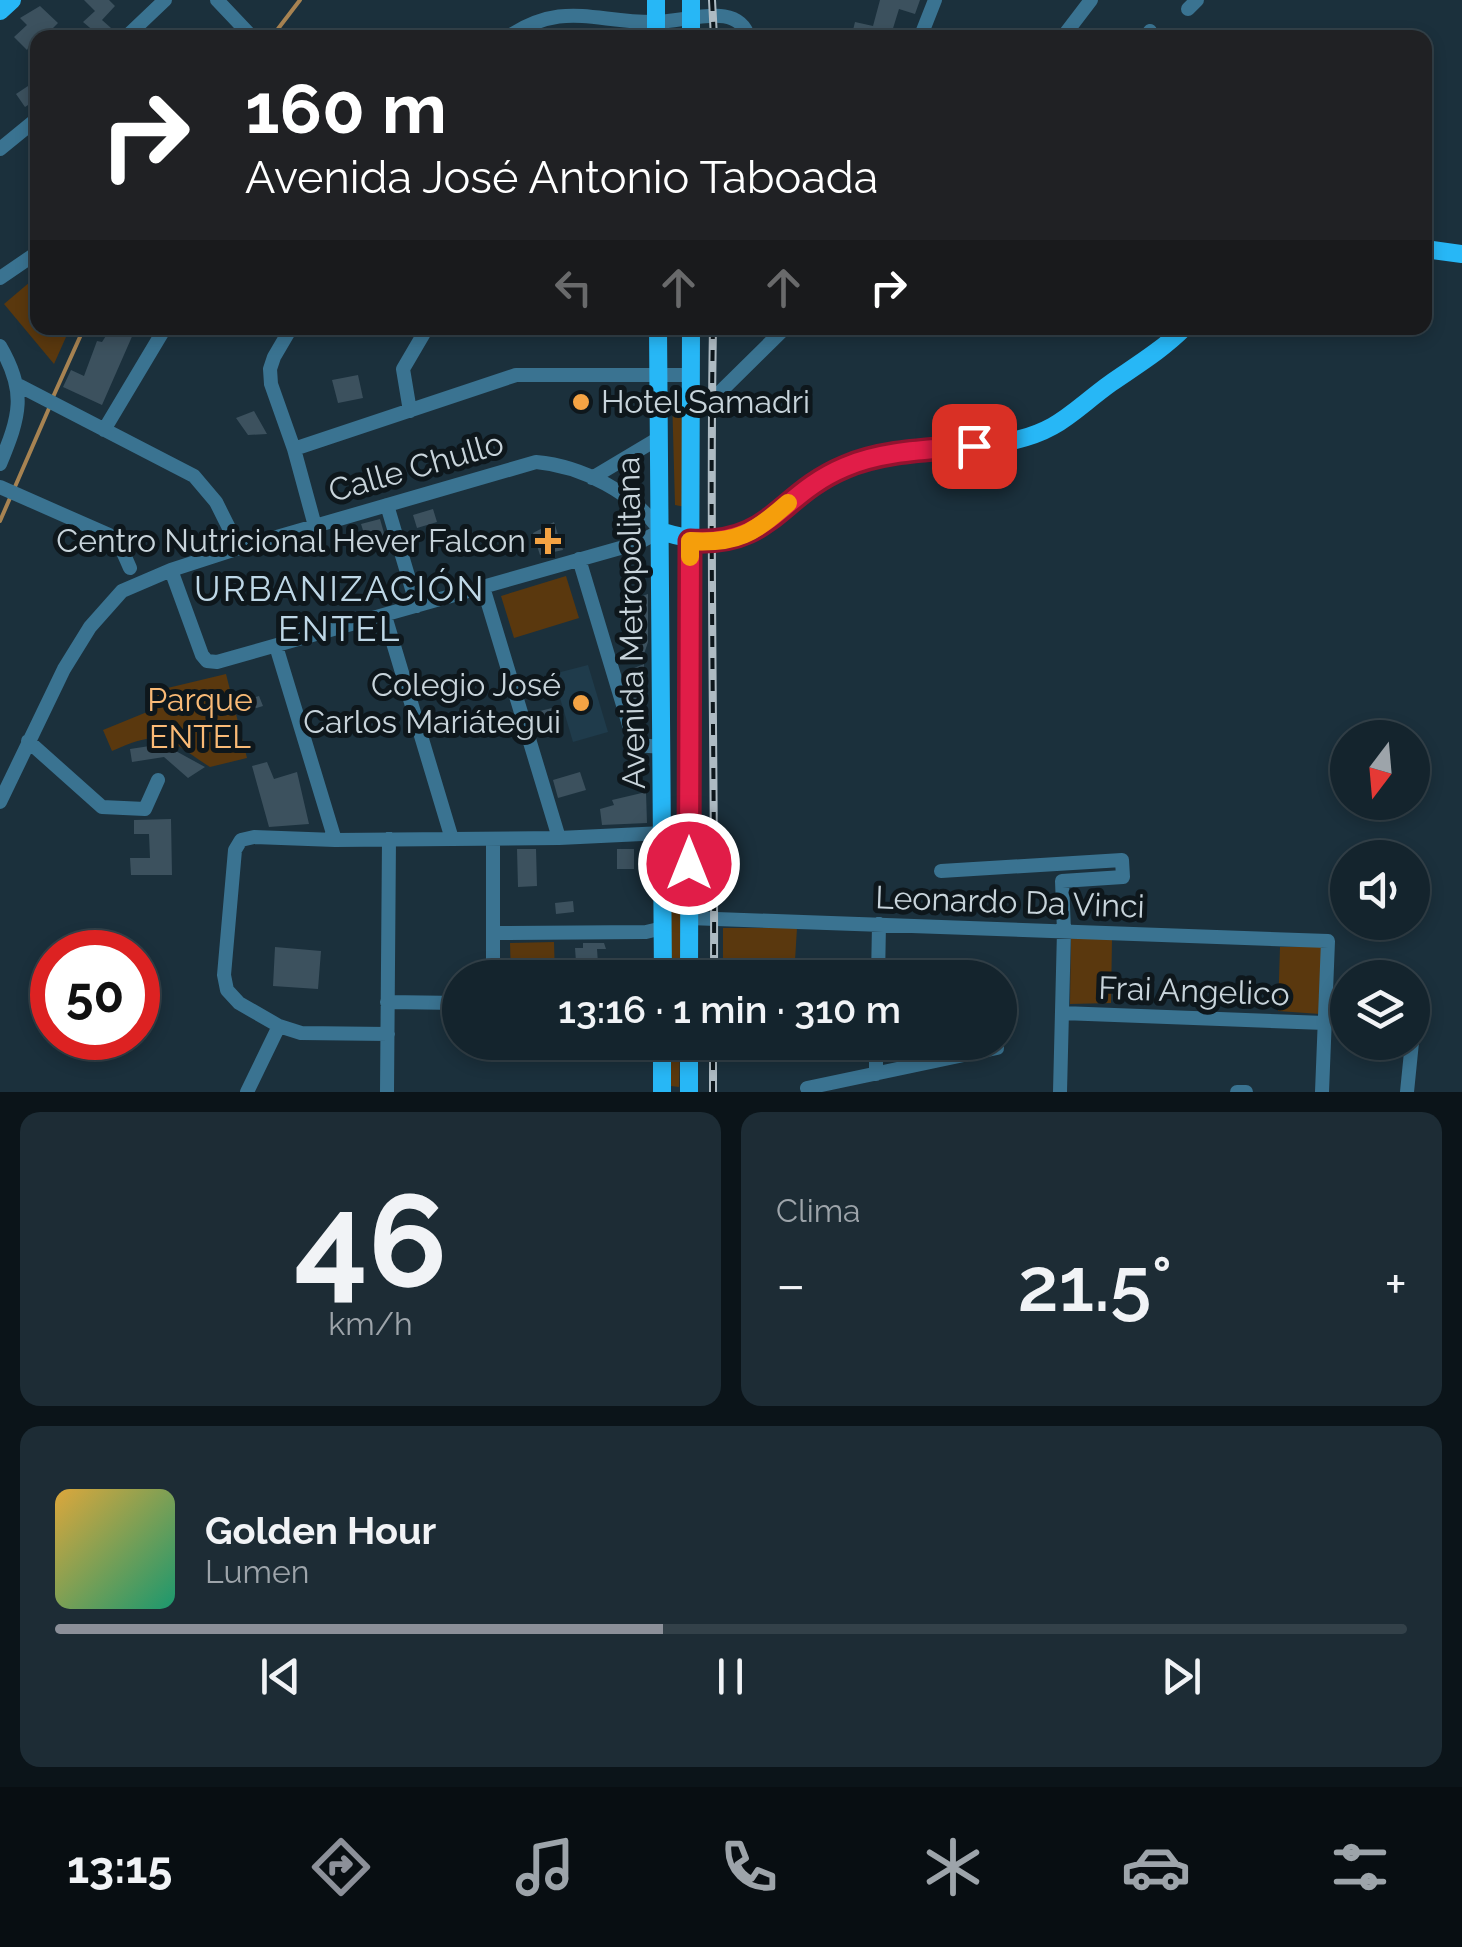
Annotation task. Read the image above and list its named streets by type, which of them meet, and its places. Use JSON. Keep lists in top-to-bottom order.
{
  "streets": {
    "main road": ["Avenida Metropolitana"],
    "street": ["Calle Chullo", "Leonardo Da Vinci", "Frai Angelico"]
  },
  "crossings": [
    ["Calle Chullo", "Avenida Metropolitana"],
    ["Avenida Metropolitana", "Leonardo Da Vinci"],
    ["Leonardo Da Vinci", "Frai Angelico"]
  ],
  "districts": ["URBANIZACIÓN ENTEL"],
  "parks": ["Parque ENTEL"],
  "places": {
    "other": ["Hotel Samadri", "Colegio José Carlos Mariátegui"],
    "health": ["Centro Nutricional Hever Falcon"]
  },
  "north": "bottom",
  "page": {
    "turn": ["160 m", "Avenida José Antonio Taboada"],
    "limit": "50",
    "trip": "13:16 · 1 min · 310 m",
    "tile": [
      ["46", "km/h"],
      "Clima"
    ],
    "heat": ["−", "21.5°", "+"],
    "song": ["Golden Hour", "Lumen"],
    "tabs": "13:15"
  }
}
